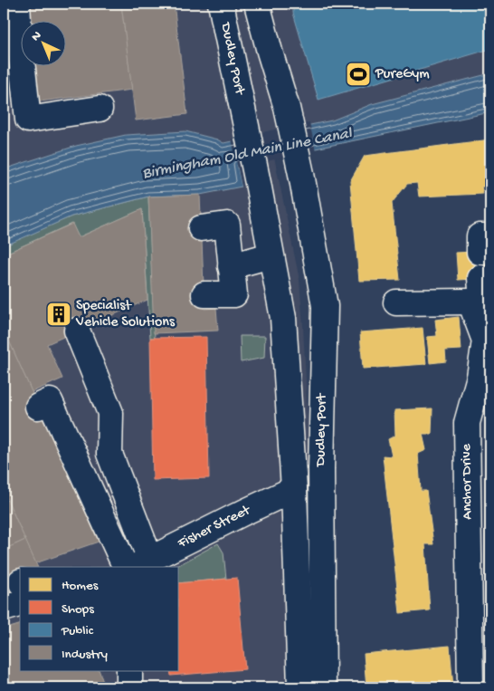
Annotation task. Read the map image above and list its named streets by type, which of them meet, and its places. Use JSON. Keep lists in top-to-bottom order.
{
  "streets": {
    "main road": ["Dudley Port", "Anchor Drive", "Fisher Street"]
  },
  "crossings": [
    ["Dudley Port", "Fisher Street"]
  ],
  "water": ["Birmingham Old Main Line Canal"],
  "places": {
    "sports": ["PureGym"],
    "building": ["Specialist Vehicle Solutions"]
  },
  "legend": [
    "Homes",
    "Shops",
    "Public",
    "Industry"
  ],
  "north": "top left"
}
